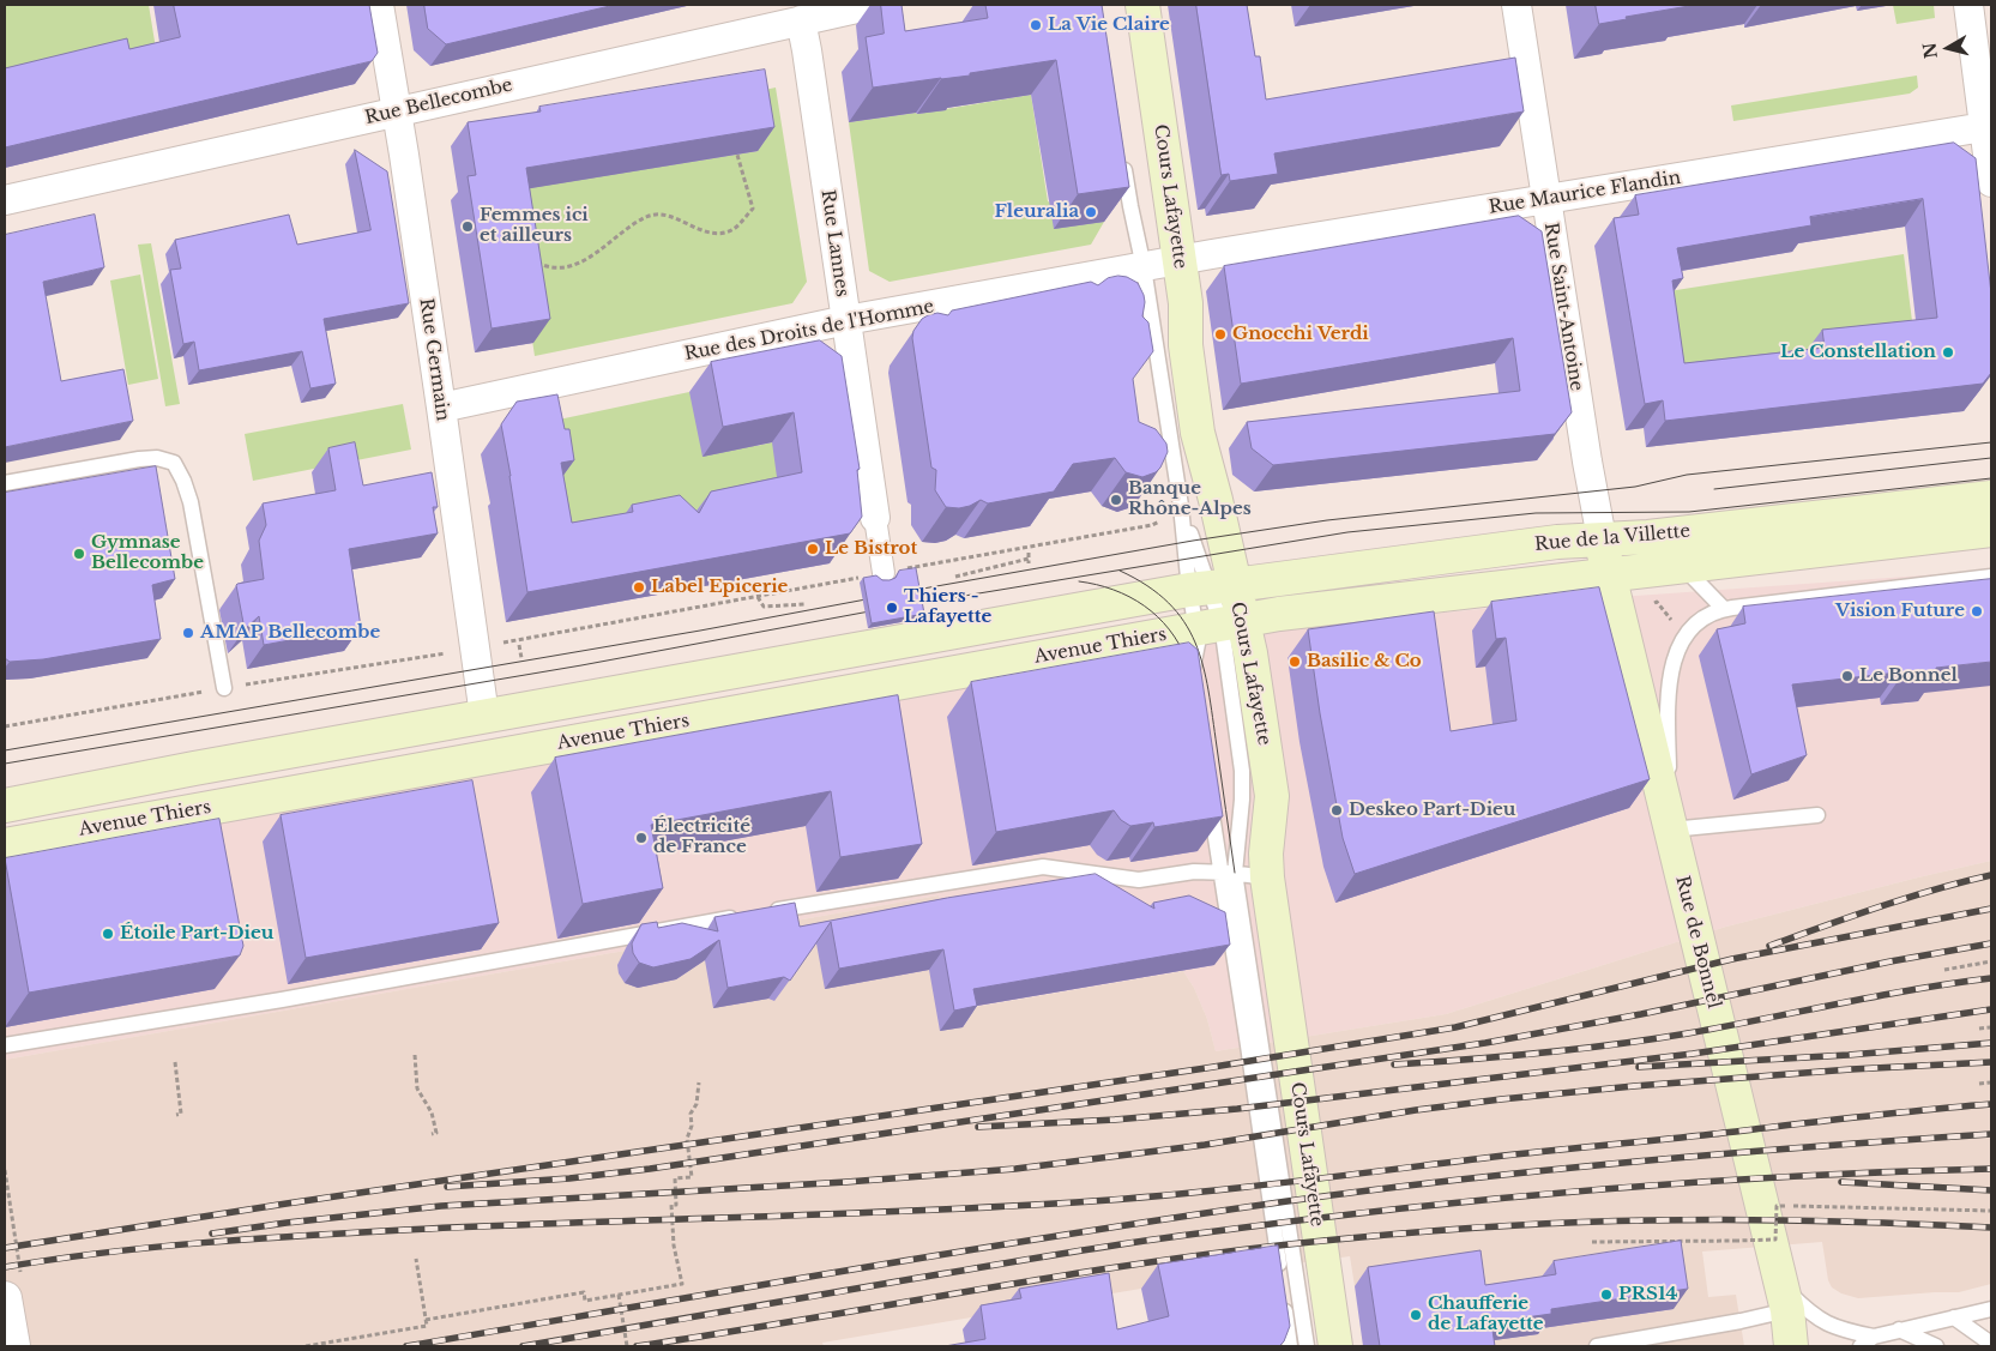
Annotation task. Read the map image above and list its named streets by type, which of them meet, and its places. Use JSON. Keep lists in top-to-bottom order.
{
  "streets": {
    "main road": [
      "Cours Lafayette",
      "Rue de la Villette",
      "Avenue Thiers",
      "Rue de Bonnel"
    ],
    "street": [
      "Rue Bellecombe",
      "Rue Maurice Flandin",
      "Rue Lannes",
      "Rue Saint-Antoine",
      "Rue des Droits de l'Homme",
      "Rue Germain"
    ]
  },
  "crossings": [
    ["Rue Bellecombe", "Rue Lannes"],
    ["Rue Bellecombe", "Rue Germain"],
    ["Rue Maurice Flandin", "Cours Lafayette"],
    ["Rue Maurice Flandin", "Rue Saint-Antoine"],
    ["Rue Maurice Flandin", "Rue des Droits de l'Homme"],
    ["Cours Lafayette", "Rue des Droits de l'Homme"],
    ["Cours Lafayette", "Rue de la Villette"],
    ["Cours Lafayette", "Avenue Thiers"],
    ["Rue Lannes", "Rue des Droits de l'Homme"],
    ["Rue Saint-Antoine", "Rue de la Villette"],
    ["Rue Saint-Antoine", "Rue de Bonnel"],
    ["Rue des Droits de l'Homme", "Rue Germain"],
    ["Rue de la Villette", "Avenue Thiers"],
    ["Rue de la Villette", "Rue de Bonnel"]
  ],
  "places": [
    "La Vie Claire",
    "Fleuralia",
    "Femmes ici et ailleurs",
    "Gnocchi Verdi",
    "Le Constellation",
    "Banque Rhône-Alpes",
    "Le Bistrot",
    "Gymnase Bellecombe",
    "Label Epicerie",
    "Thiers - Lafayette",
    "Vision Future",
    "AMAP Bellecombe",
    "Basilic & Co",
    "Le Bonnel",
    "Deskeo Part-Dieu",
    "Électricité de France",
    "Étoile Part-Dieu",
    "PRS14",
    "Chaufferie de Lafayette"
  ],
  "north": "left"
}
